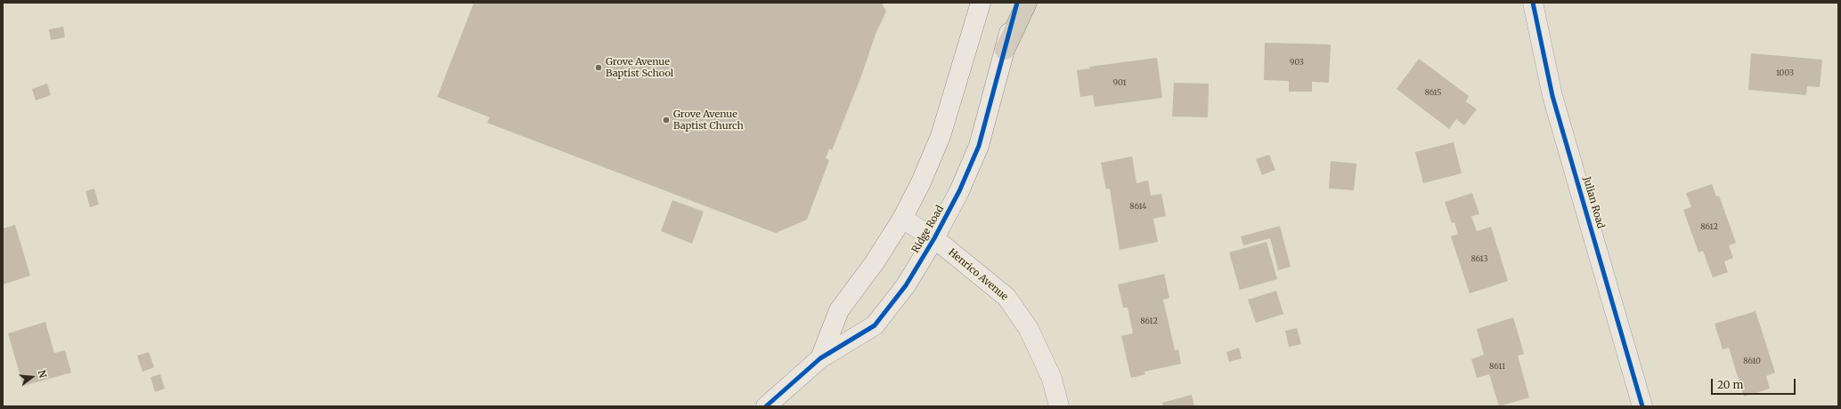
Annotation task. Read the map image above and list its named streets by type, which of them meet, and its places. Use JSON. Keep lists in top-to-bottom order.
{
  "streets": {
    "street": ["Julian Road", "Ridge Road", "Henrico Avenue"]
  },
  "crossings": [
    ["Ridge Road", "Henrico Avenue"]
  ],
  "places": ["Grove Avenue Baptist School", "Grove Avenue Baptist Church"],
  "house_numbers": [
    "903",
    "1003",
    "901",
    "8615",
    "8614",
    "8612",
    "8613",
    "8612",
    "8610",
    "8611"
  ],
  "scale_bar": "20 m",
  "north": "right"
}
